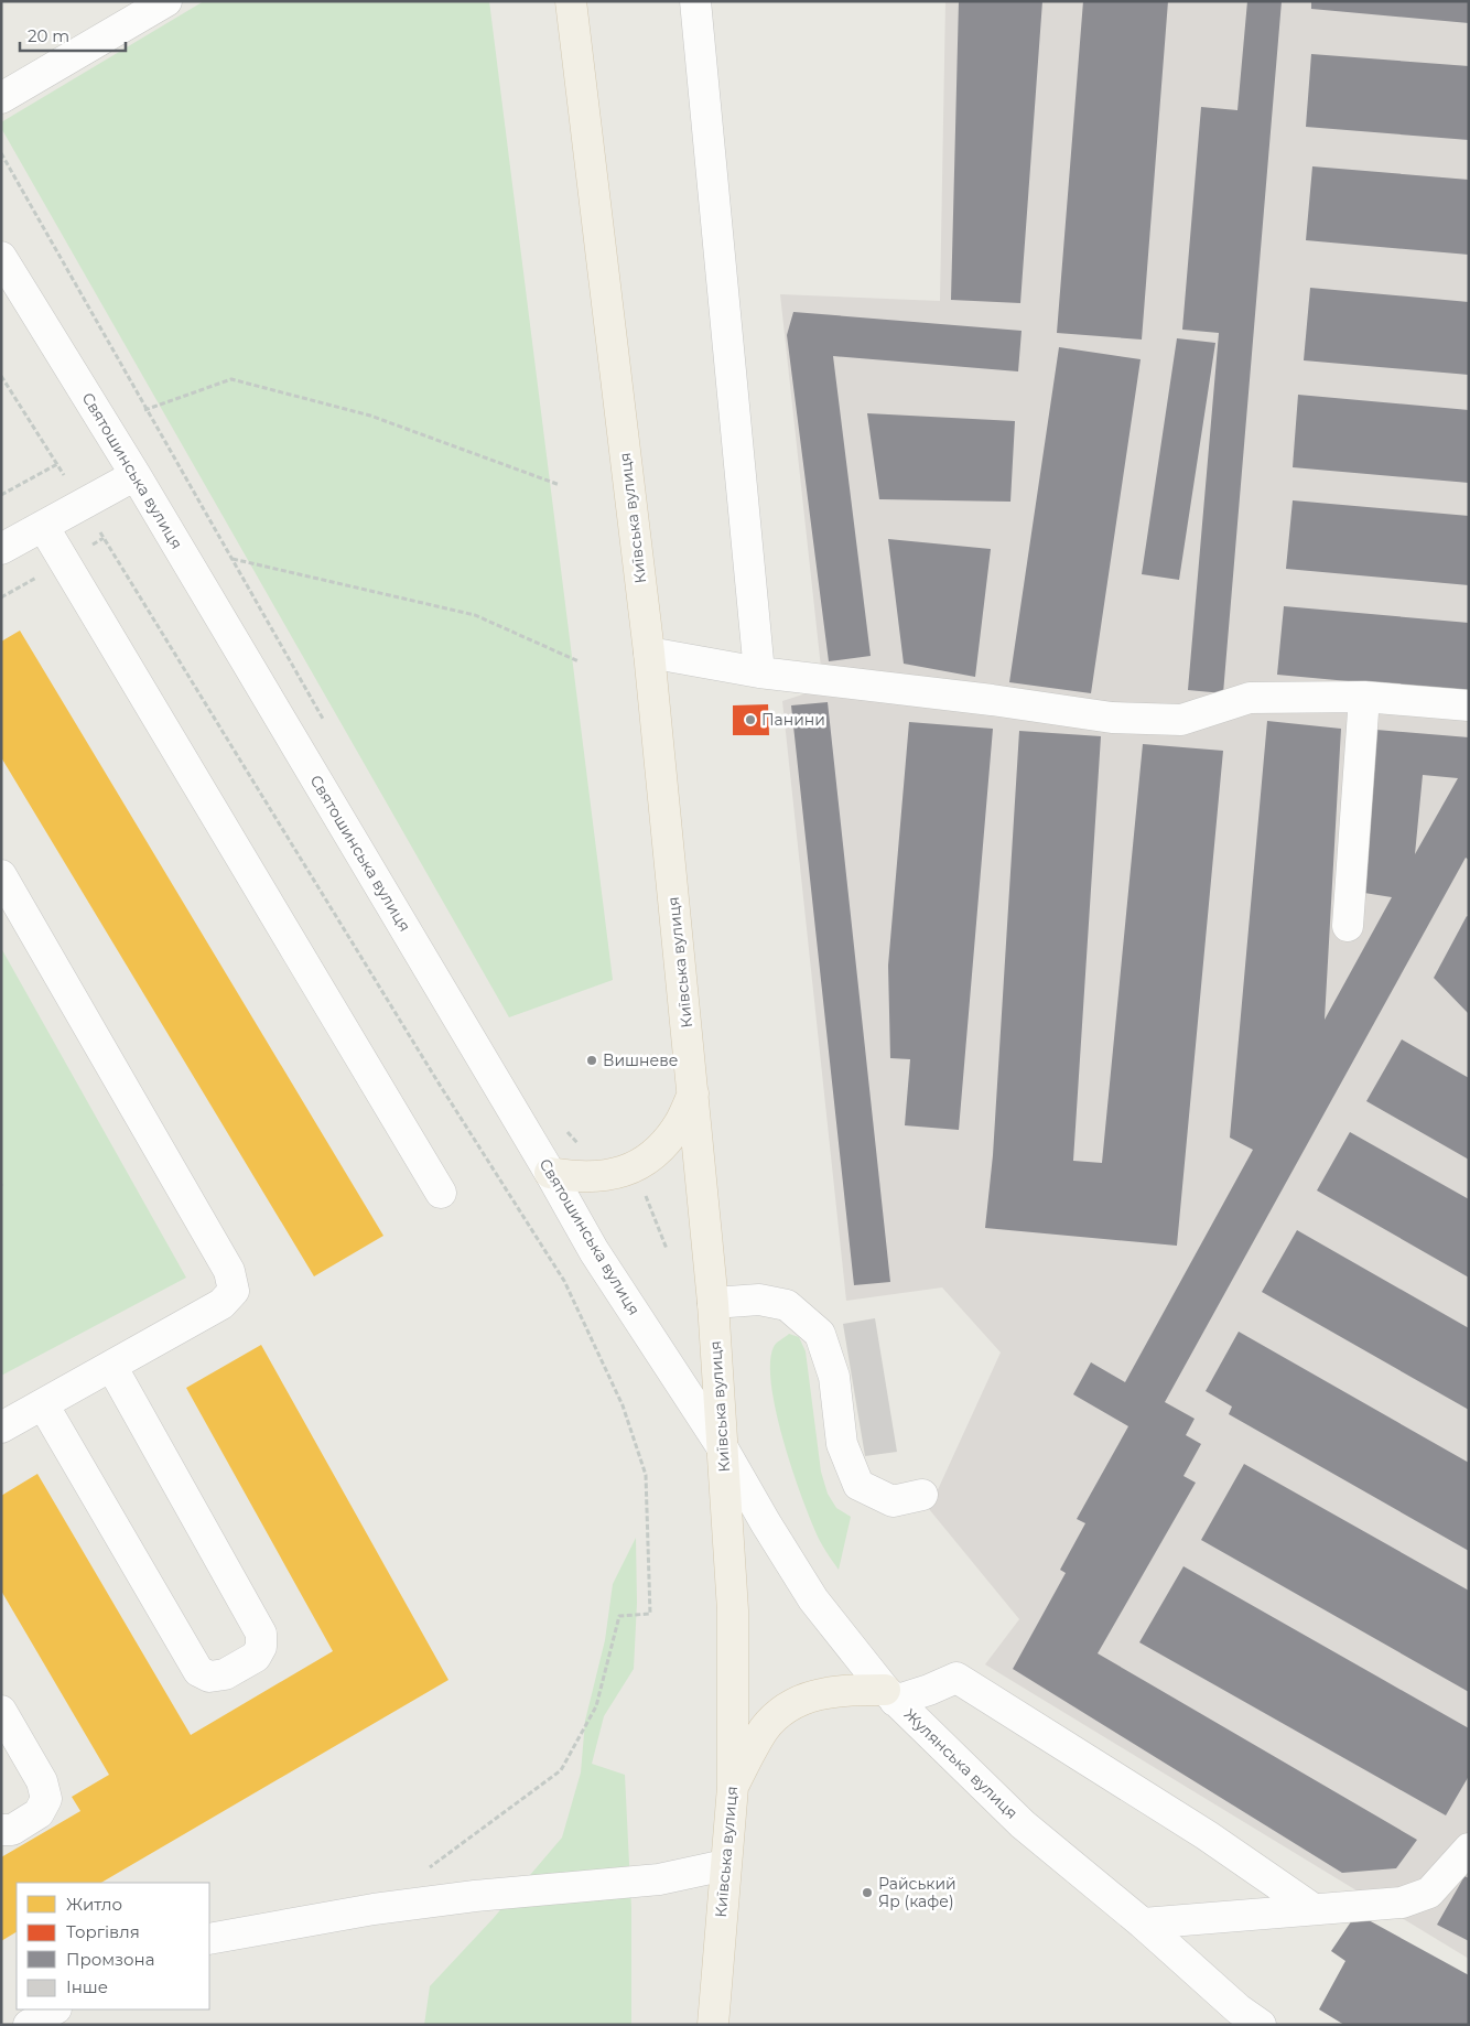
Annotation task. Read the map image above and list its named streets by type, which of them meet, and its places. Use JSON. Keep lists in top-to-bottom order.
{
  "streets": {
    "main road": ["Київська вулиця"],
    "street": ["Святошинська вулиця", "Жулянська вулиця"]
  },
  "crossings": [
    ["Святошинська вулиця", "Київська вулиця"],
    ["Святошинська вулиця", "Жулянська вулиця"],
    ["Київська вулиця", "Жулянська вулиця"]
  ],
  "places": ["Панини", "Вишневе", "Райський Яр (кафе)"],
  "legend": [
    "Житло",
    "Торгівля",
    "Промзона",
    "Інше"
  ],
  "scale_bar": "20 m"
}
